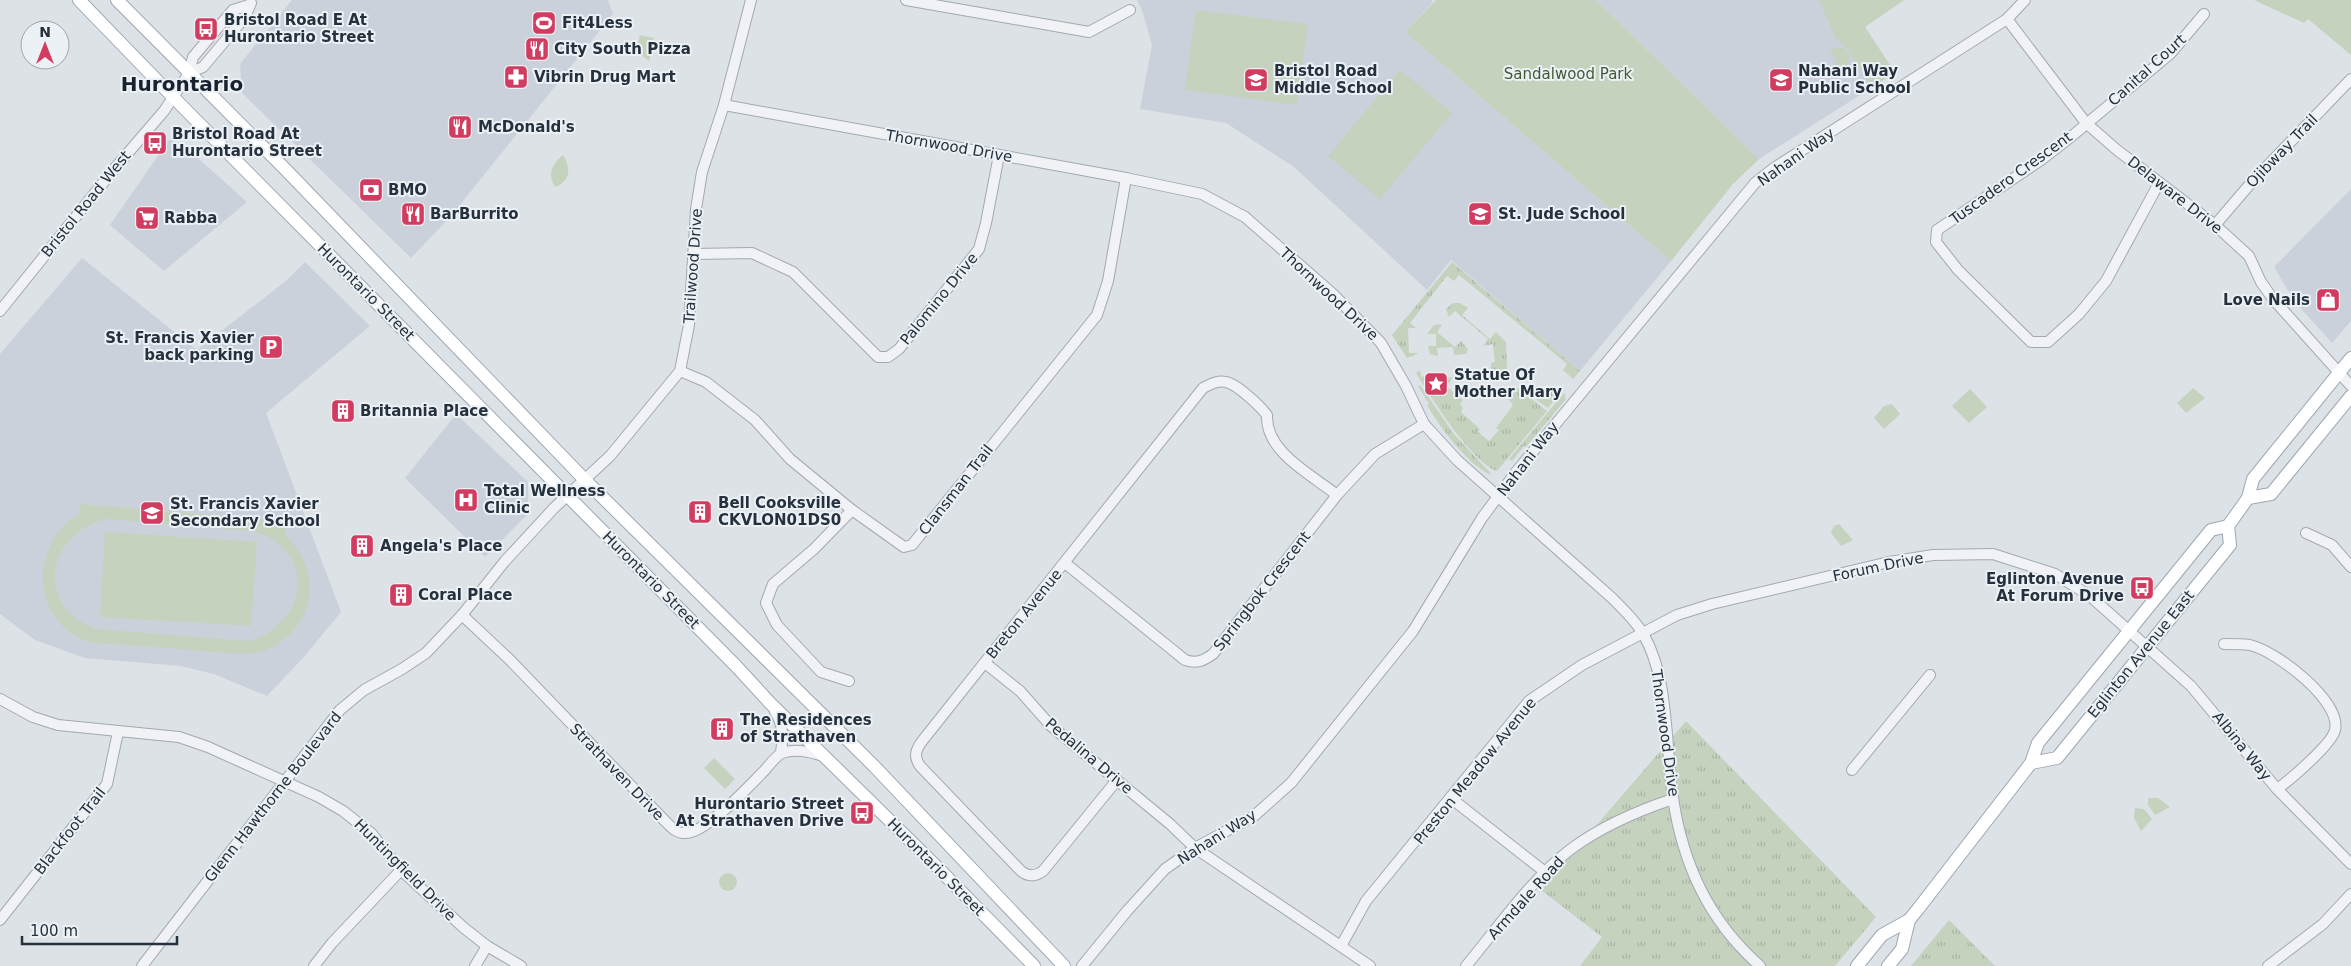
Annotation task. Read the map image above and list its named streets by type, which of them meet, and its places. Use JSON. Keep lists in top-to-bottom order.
{
  "streets": {
    "main road": ["Hurontario Street", "Eglinton Avenue East"],
    "street": [
      "Canital Court",
      "Thornwood Drive",
      "Ojibway Trail",
      "Nahani Way",
      "Tuscadero Crescent",
      "Delaware Drive",
      "Bristol Road West",
      "Trailwood Drive",
      "Palomino Drive",
      "Clansman Trail",
      "Forum Drive",
      "Springbok Crescent",
      "Breton Avenue",
      "Albina Way",
      "Pedalina Drive",
      "Preston Meadow Avenue",
      "Strathaven Drive",
      "Glenn Hawthorne Boulevard",
      "Blackfoot Trail",
      "Huntingfield Drive",
      "Armdale Road"
    ]
  },
  "crossings": [
    ["Canital Court", "Tuscadero Crescent"],
    ["Canital Court", "Delaware Drive"],
    ["Thornwood Drive", "Nahani Way"],
    ["Thornwood Drive", "Trailwood Drive"],
    ["Thornwood Drive", "Palomino Drive"],
    ["Thornwood Drive", "Clansman Trail"],
    ["Thornwood Drive", "Forum Drive"],
    ["Thornwood Drive", "Springbok Crescent"],
    ["Thornwood Drive", "Preston Meadow Avenue"],
    ["Thornwood Drive", "Armdale Road"],
    ["Ojibway Trail", "Delaware Drive"],
    ["Nahani Way", "Delaware Drive"],
    ["Nahani Way", "Pedalina Drive"],
    ["Tuscadero Crescent", "Delaware Drive"],
    ["Bristol Road West", "Hurontario Street"],
    ["Trailwood Drive", "Hurontario Street"],
    ["Trailwood Drive", "Palomino Drive"],
    ["Trailwood Drive", "Clansman Trail"],
    ["Trailwood Drive", "Glenn Hawthorne Boulevard"],
    ["Hurontario Street", "Glenn Hawthorne Boulevard"],
    ["Forum Drive", "Eglinton Avenue East"],
    ["Forum Drive", "Albina Way"],
    ["Forum Drive", "Preston Meadow Avenue"],
    ["Springbok Crescent", "Breton Avenue"],
    ["Breton Avenue", "Pedalina Drive"],
    ["Eglinton Avenue East", "Albina Way"],
    ["Pedalina Drive", "Preston Meadow Avenue"],
    ["Strathaven Drive", "Glenn Hawthorne Boulevard"],
    ["Glenn Hawthorne Boulevard", "Huntingfield Drive"],
    ["Blackfoot Trail", "Huntingfield Drive"]
  ],
  "districts": ["Hurontario"],
  "parks": ["Sandalwood Park"],
  "places": {
    "sports": ["Fit4Less"],
    "bus stop": [
      "Bristol Road E At Hurontario Street",
      "Bristol Road At Hurontario Street",
      "Eglinton Avenue At Forum Drive",
      "Hurontario Street At Strathaven Drive"
    ],
    "restaurant": ["City South Pizza", "McDonald's", "BarBurrito"],
    "pharmacy": ["Vibrin Drug Mart"],
    "school or university": [
      "Bristol Road Middle School",
      "Nahani Way Public School",
      "St. Jude School",
      "St. Francis Xavier Secondary School"
    ],
    "bank": ["BMO"],
    "supermarket": ["Rabba"],
    "shop": ["Love Nails"],
    "parking": ["St. Francis Xavier back parking"],
    "place": ["Statue Of Mother Mary"],
    "building": [
      "Britannia Place",
      "Bell Cooksville CKVLON01DS0",
      "Angela's Place",
      "Coral Place",
      "The Residences of Strathaven"
    ],
    "hospital": ["Total Wellness Clinic"]
  },
  "scale_bar": "100 m",
  "north": "top"
}
